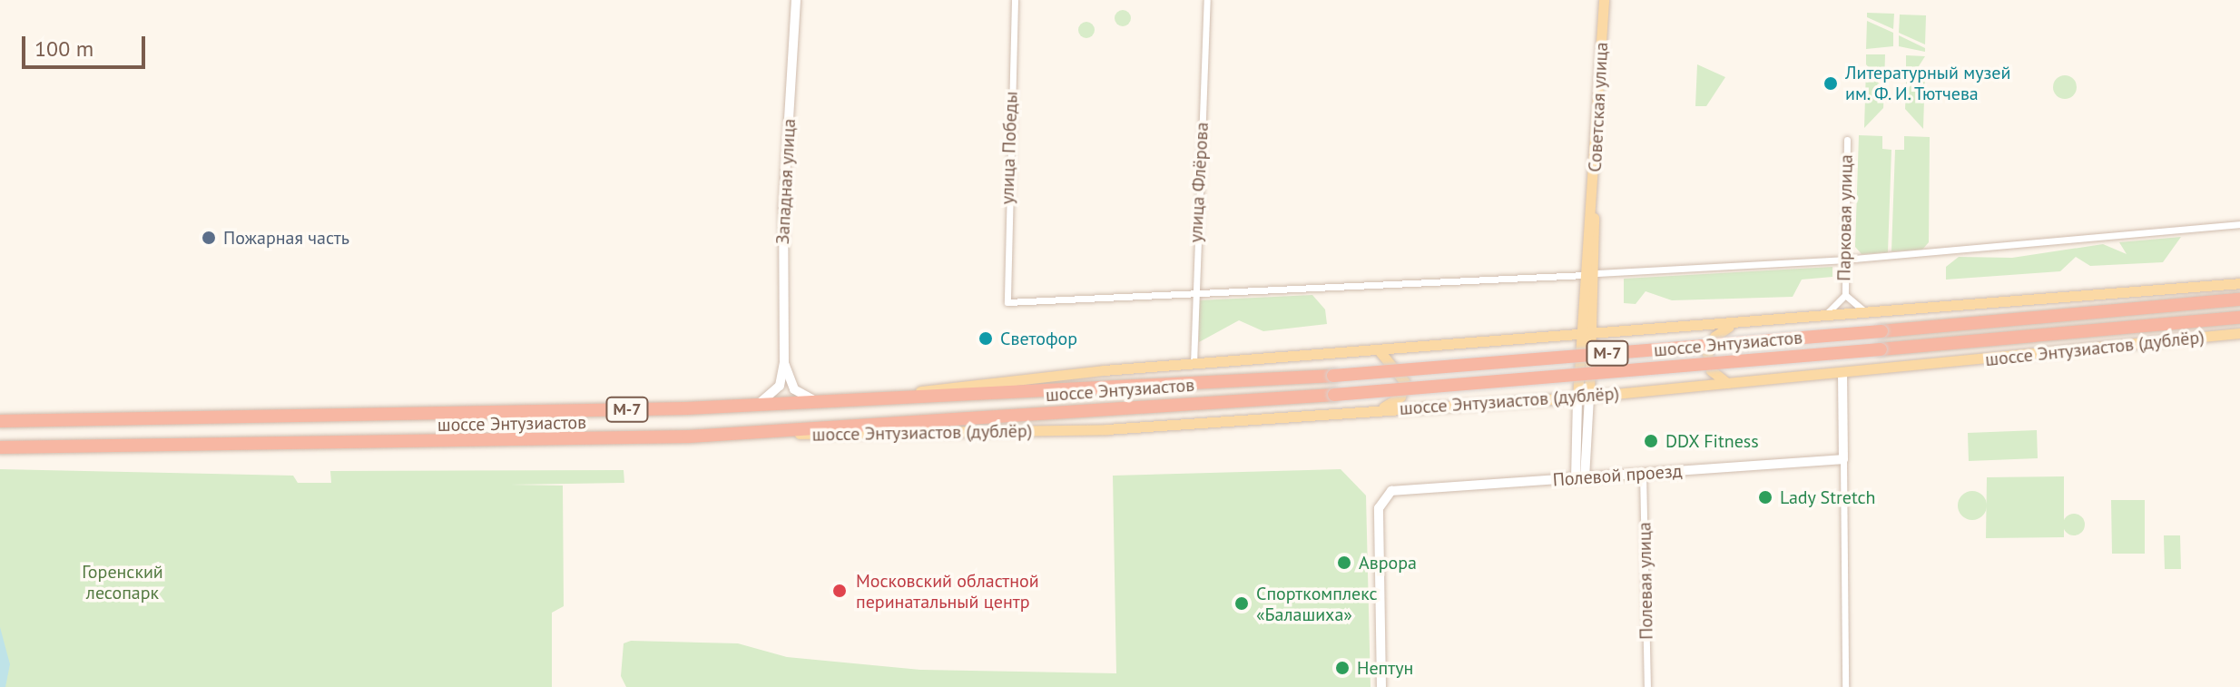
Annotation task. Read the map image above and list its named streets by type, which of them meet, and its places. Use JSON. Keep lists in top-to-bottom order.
{
  "streets": {
    "highway": ["шоссе Энтузиастов", "М-7"],
    "main road": ["Советская улица", "шоссе Энтузиастов (дублёр)"],
    "street": [
      "улица Победы",
      "Западная улица",
      "улица Флёрова",
      "Парковая улица",
      "Полевой проезд",
      "Полевая улица"
    ]
  },
  "crossings": [
    ["Советская улица", "шоссе Энтузиастов (дублёр)"],
    ["Советская улица", "Полевой проезд"],
    ["улица Победы", "улица Флёрова"],
    ["Западная улица", "шоссе Энтузиастов"],
    ["улица Флёрова", "шоссе Энтузиастов (дублёр)"],
    ["Парковая улица", "шоссе Энтузиастов (дублёр)"],
    ["шоссе Энтузиастов", "шоссе Энтузиастов (дублёр)"],
    ["Полевой проезд", "Полевая улица"]
  ],
  "parks": ["Горенский лесопарк"],
  "places": [
    "Литературный музей им. Ф. И. Тютчева",
    "Пожарная часть",
    "Светофор",
    "DDX Fitness",
    "Lady Stretch",
    "Аврора",
    "Московский областной перинатальный центр",
    "Спорткомплекс «Балашиха»",
    "Нептун"
  ],
  "scale_bar": "100 m"
}
